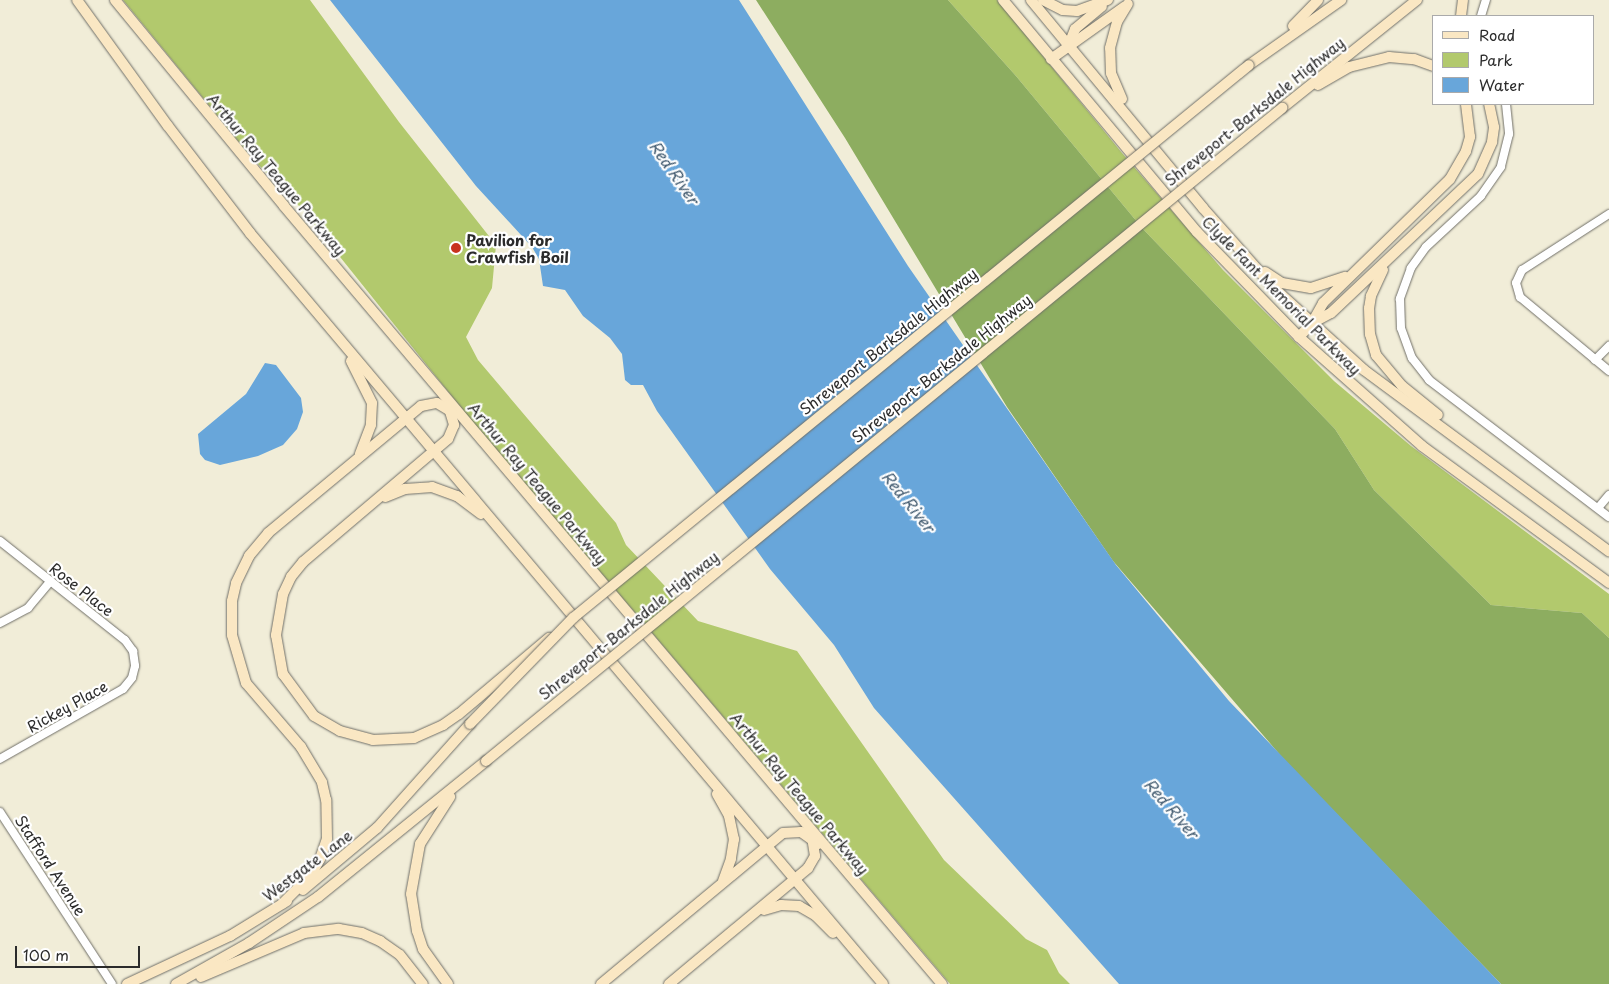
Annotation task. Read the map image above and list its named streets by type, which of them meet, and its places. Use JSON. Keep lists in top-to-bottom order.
{
  "streets": {
    "main road": [
      "Shreveport-Barksdale Highway",
      "Arthur Ray Teague Parkway",
      "Clyde Fant Memorial Parkway",
      "Shreveport Barksdale Highway",
      "Westgate Lane"
    ],
    "street": ["Rose Place", "Rickey Place", "Stafford Avenue"]
  },
  "crossings": [
    ["Shreveport-Barksdale Highway", "Westgate Lane"],
    ["Shreveport Barksdale Highway", "Westgate Lane"],
    ["Rose Place", "Rickey Place"]
  ],
  "water": ["Red River"],
  "places": ["Pavilion for Crawfish Boil"],
  "legend": ["Road", "Park", "Water"],
  "scale_bar": "100 m"
}
